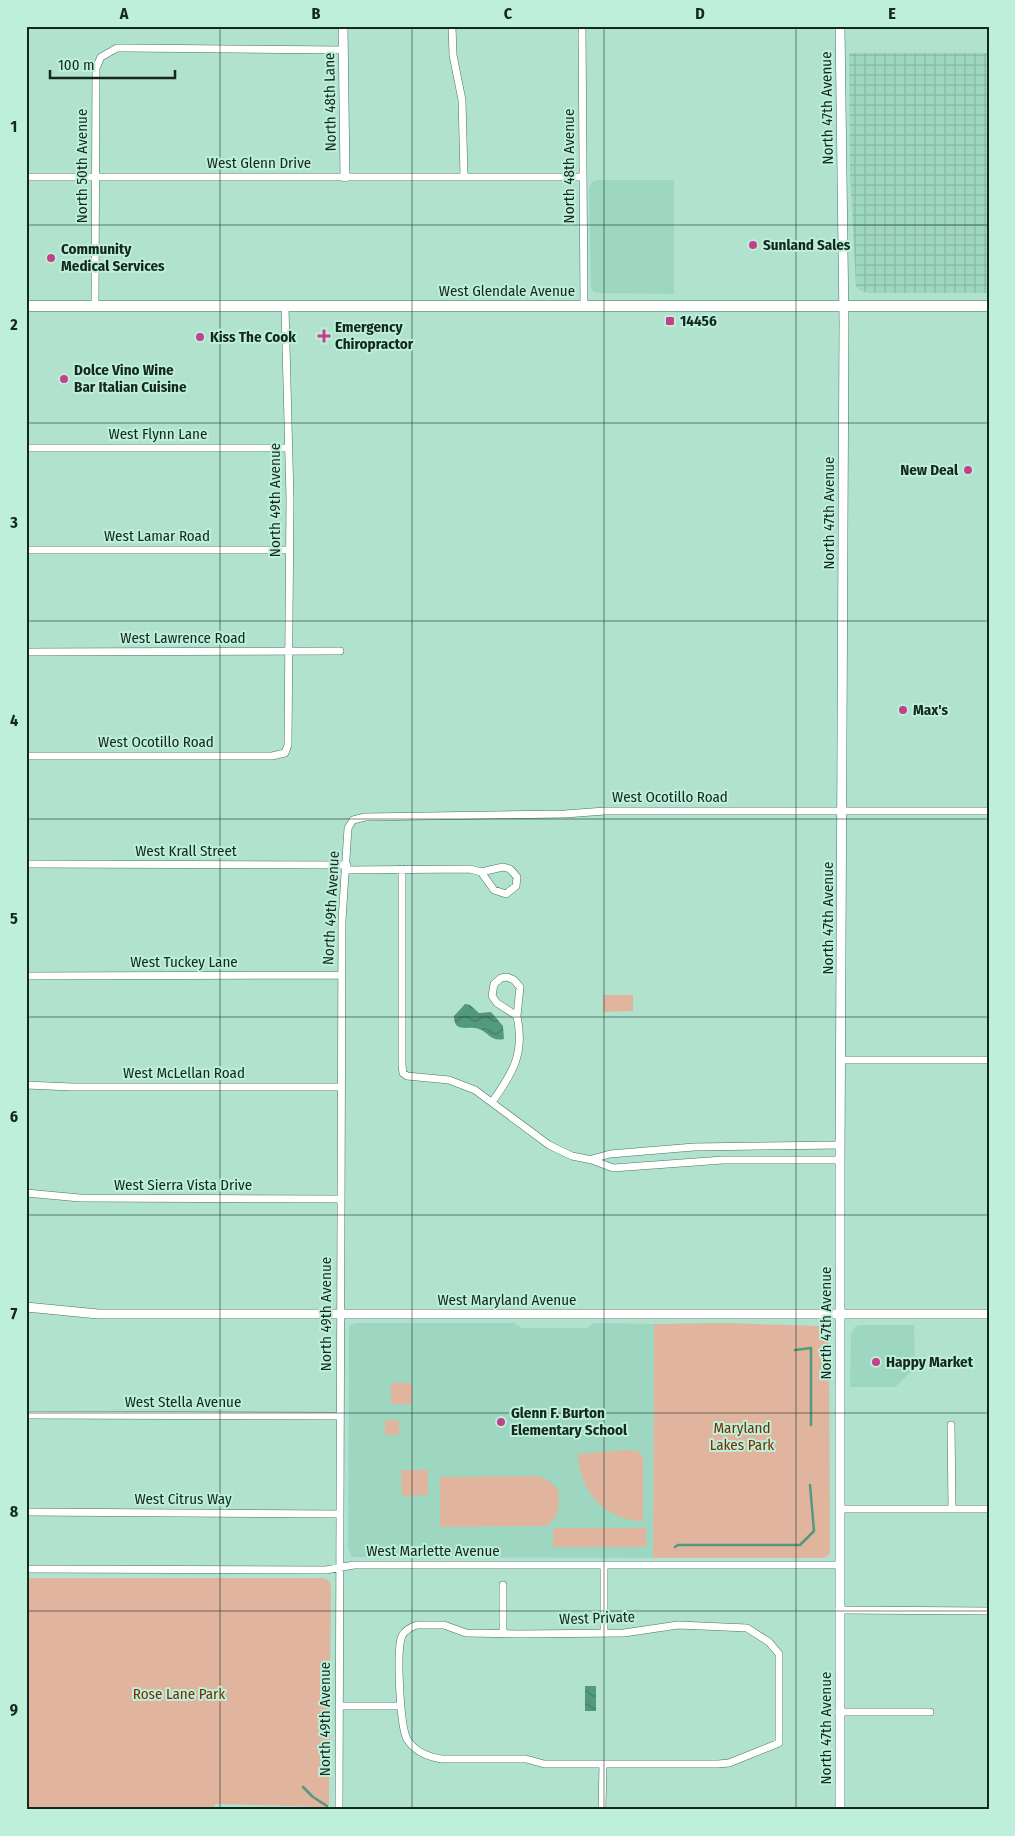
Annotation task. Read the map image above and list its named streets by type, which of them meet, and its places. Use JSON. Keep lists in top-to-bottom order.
{
  "streets": {
    "main road": ["West Glendale Avenue"],
    "street": [
      "North 48th Lane",
      "North 47th Avenue",
      "West Glenn Drive",
      "North 50th Avenue",
      "North 48th Avenue",
      "West Flynn Lane",
      "North 49th Avenue",
      "West Lamar Road",
      "West Lawrence Road",
      "West Ocotillo Road",
      "West Krall Street",
      "West Tuckey Lane",
      "West McLellan Road",
      "West Sierra Vista Drive",
      "West Maryland Avenue",
      "West Stella Avenue",
      "West Citrus Way",
      "West Marlette Avenue",
      "West Private"
    ]
  },
  "crossings": [
    ["North 48th Lane", "West Glenn Drive"],
    ["North 48th Lane", "North 50th Avenue"],
    ["North 47th Avenue", "West Glendale Avenue"],
    ["North 47th Avenue", "West Ocotillo Road"],
    ["North 47th Avenue", "West Maryland Avenue"],
    ["North 47th Avenue", "West Marlette Avenue"],
    ["West Glenn Drive", "North 50th Avenue"],
    ["West Glenn Drive", "North 48th Avenue"],
    ["North 50th Avenue", "West Glendale Avenue"],
    ["North 48th Avenue", "West Glendale Avenue"],
    ["West Glendale Avenue", "North 49th Avenue"],
    ["West Flynn Lane", "North 49th Avenue"],
    ["North 49th Avenue", "West Lamar Road"],
    ["North 49th Avenue", "West Lawrence Road"],
    ["North 49th Avenue", "West Ocotillo Road"],
    ["North 49th Avenue", "West Krall Street"],
    ["North 49th Avenue", "West Tuckey Lane"],
    ["North 49th Avenue", "West McLellan Road"],
    ["North 49th Avenue", "West Sierra Vista Drive"],
    ["North 49th Avenue", "West Maryland Avenue"],
    ["North 49th Avenue", "West Stella Avenue"],
    ["North 49th Avenue", "West Citrus Way"],
    ["North 49th Avenue", "West Marlette Avenue"]
  ],
  "parks": ["Maryland Lakes Park", "Rose Lane Park"],
  "places": {
    "other": [
      "Sunland Sales",
      "Community Medical Services",
      "Kiss The Cook",
      "Dolce Vino Wine Bar Italian Cuisine",
      "New Deal",
      "Max's",
      "Happy Market",
      "Glenn F. Burton Elementary School"
    ],
    "transit": ["14456"],
    "health": ["Emergency Chiropractor"]
  },
  "scale_bar": "100 m",
  "grid": {
    "columns": [
      "A",
      "B",
      "C",
      "D",
      "E"
    ],
    "rows": [
      "1",
      "2",
      "3",
      "4",
      "5",
      "6",
      "7",
      "8",
      "9"
    ]
  }
}
